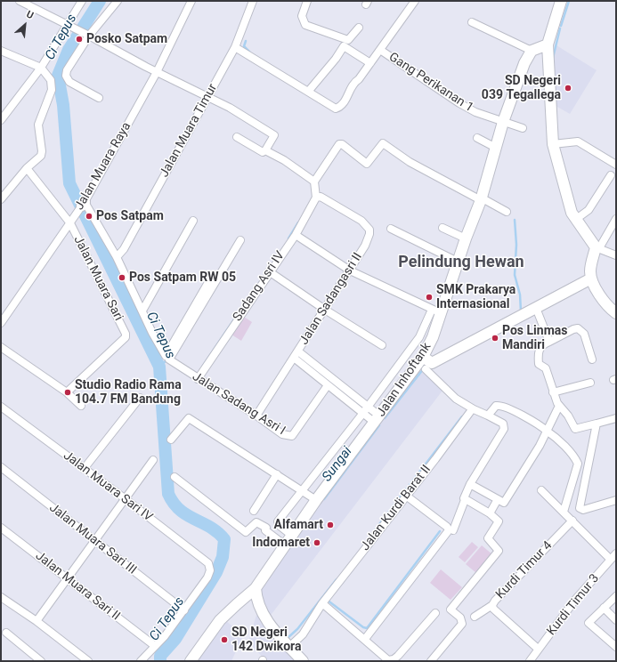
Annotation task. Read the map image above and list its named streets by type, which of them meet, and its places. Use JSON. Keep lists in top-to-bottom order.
{
  "streets": {
    "main road": ["Jalan Inhoftank"],
    "street": [
      "Gang Perikanan 1",
      "Jalan Muara Timur",
      "Jalan Muara Raya",
      "Jalan Muara Sari",
      "Sadang Asri IV",
      "Jalan Sadangasri II",
      "Jalan Sadang Asri I",
      "Jalan Muara Sari IV",
      "Jalan Kurdi Barat II",
      "Jalan Muara Sari III",
      "Kurdi Timur 4",
      "Jalan Muara Sari II",
      "Kurdi Timur 3"
    ]
  },
  "crossings": [
    ["Gang Perikanan 1", "Jalan Inhoftank"],
    ["Jalan Muara Raya", "Jalan Muara Sari"],
    ["Sadang Asri IV", "Jalan Sadangasri II"],
    ["Sadang Asri IV", "Jalan Sadang Asri I"],
    ["Jalan Sadangasri II", "Jalan Sadang Asri I"],
    ["Jalan Muara Sari IV", "Jalan Muara Sari III"],
    ["Kurdi Timur 4", "Kurdi Timur 3"]
  ],
  "districts": ["Pelindung Hewan"],
  "water": ["Ci Tepus", "Sungai"],
  "places": [
    "Posko Satpam",
    "SD Negeri 039 Tegallega",
    "Pos Satpam",
    "Pos Satpam RW 05",
    "SMK Prakarya Internasional",
    "Pos Linmas Mandiri",
    "Studio Radio Rama 104.7 FM Bandung",
    "Alfamart",
    "Indomaret",
    "SD Negeri 142 Dwikora"
  ],
  "north": "top right"
}
